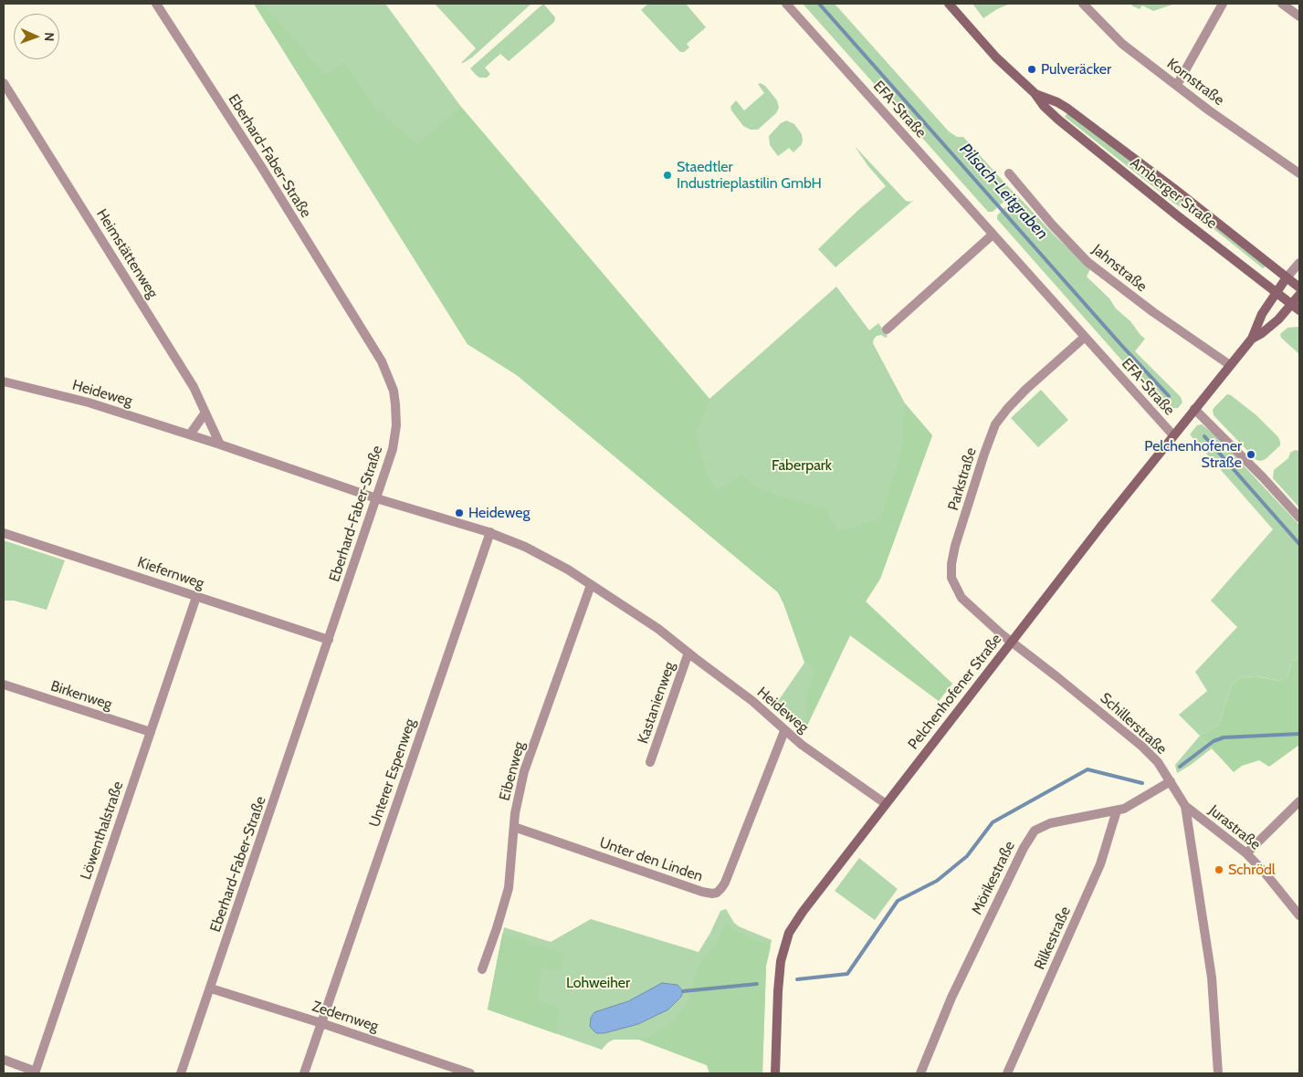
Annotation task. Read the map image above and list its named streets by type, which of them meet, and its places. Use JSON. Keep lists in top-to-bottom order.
{
  "streets": {
    "main road": ["Amberger Straße", "Pelchenhofener Straße"],
    "street": [
      "Kornstraße",
      "EFA-Straße",
      "Eberhard-Faber-Straße",
      "Heimstättenweg",
      "Jahnstraße",
      "Heideweg",
      "Parkstraße",
      "Kiefernweg",
      "Birkenweg",
      "Kastanienweg",
      "Schillerstraße",
      "Eibenweg",
      "Unterer Espenweg",
      "Jurastraße",
      "Löwenthalstraße",
      "Unter den Linden",
      "Mörikestraße",
      "Rilkestraße",
      "Zedernweg"
    ]
  },
  "crossings": [
    ["EFA-Straße", "Parkstraße"],
    ["EFA-Straße", "Pelchenhofener Straße"],
    ["Eberhard-Faber-Straße", "Heideweg"],
    ["Eberhard-Faber-Straße", "Kiefernweg"],
    ["Eberhard-Faber-Straße", "Zedernweg"],
    ["Amberger Straße", "Pelchenhofener Straße"],
    ["Heimstättenweg", "Heideweg"],
    ["Jahnstraße", "Pelchenhofener Straße"],
    ["Heideweg", "Pelchenhofener Straße"],
    ["Heideweg", "Kastanienweg"],
    ["Heideweg", "Eibenweg"],
    ["Heideweg", "Unterer Espenweg"],
    ["Heideweg", "Unter den Linden"],
    ["Parkstraße", "Pelchenhofener Straße"],
    ["Parkstraße", "Schillerstraße"],
    ["Kiefernweg", "Löwenthalstraße"],
    ["Pelchenhofener Straße", "Schillerstraße"],
    ["Birkenweg", "Löwenthalstraße"],
    ["Schillerstraße", "Jurastraße"],
    ["Schillerstraße", "Mörikestraße"],
    ["Eibenweg", "Unter den Linden"],
    ["Unterer Espenweg", "Zedernweg"],
    ["Mörikestraße", "Rilkestraße"]
  ],
  "water": ["Pilsach-Leitgraben"],
  "parks": ["Faberpark", "Lohweiher"],
  "places": [
    "Pulveräcker",
    "Staedtler Industrieplastilin GmbH",
    "Pelchenhofener Straße",
    "Heideweg",
    "Schrödl"
  ],
  "north": "right"
}
